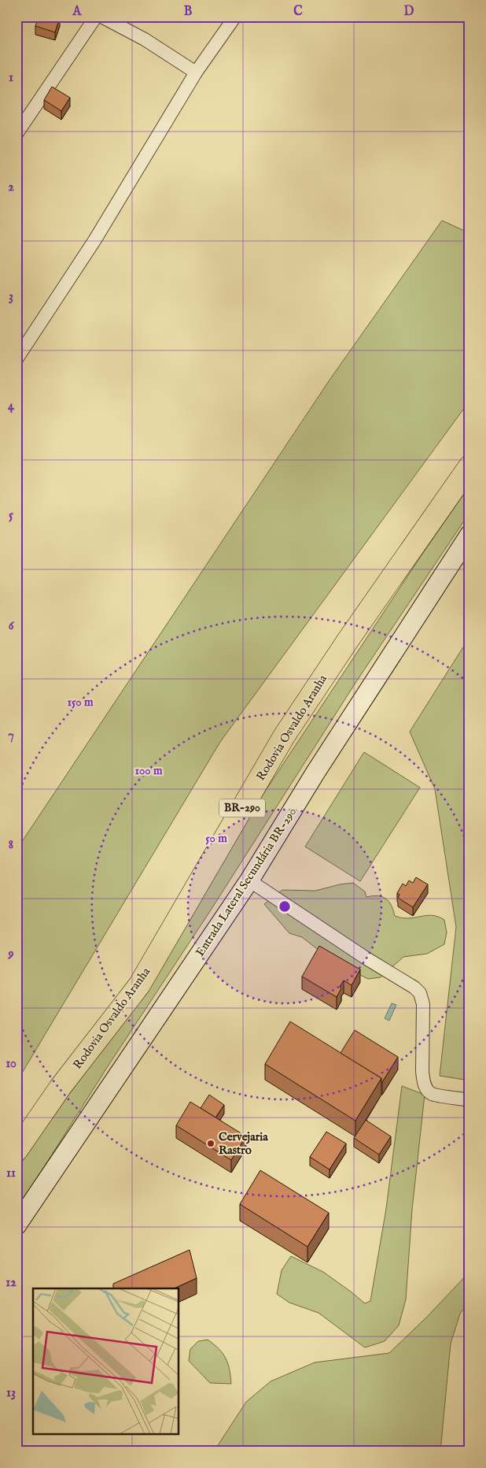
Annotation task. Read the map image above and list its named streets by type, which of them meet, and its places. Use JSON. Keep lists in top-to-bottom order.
{
  "streets": {
    "highway": ["Rodovia Osvaldo Aranha", "BR-290"],
    "main road": ["Entrada Lateral Secundária BR-290"]
  },
  "places": ["Cervejaria Rastro"],
  "grid": {
    "columns": [
      "A",
      "B",
      "C",
      "D"
    ],
    "rows": [
      "1",
      "2",
      "3",
      "4",
      "5",
      "6",
      "7",
      "8",
      "9",
      "10",
      "11",
      "12",
      "13"
    ]
  },
  "rings": ["150 m", "100 m", "50 m"]
}
